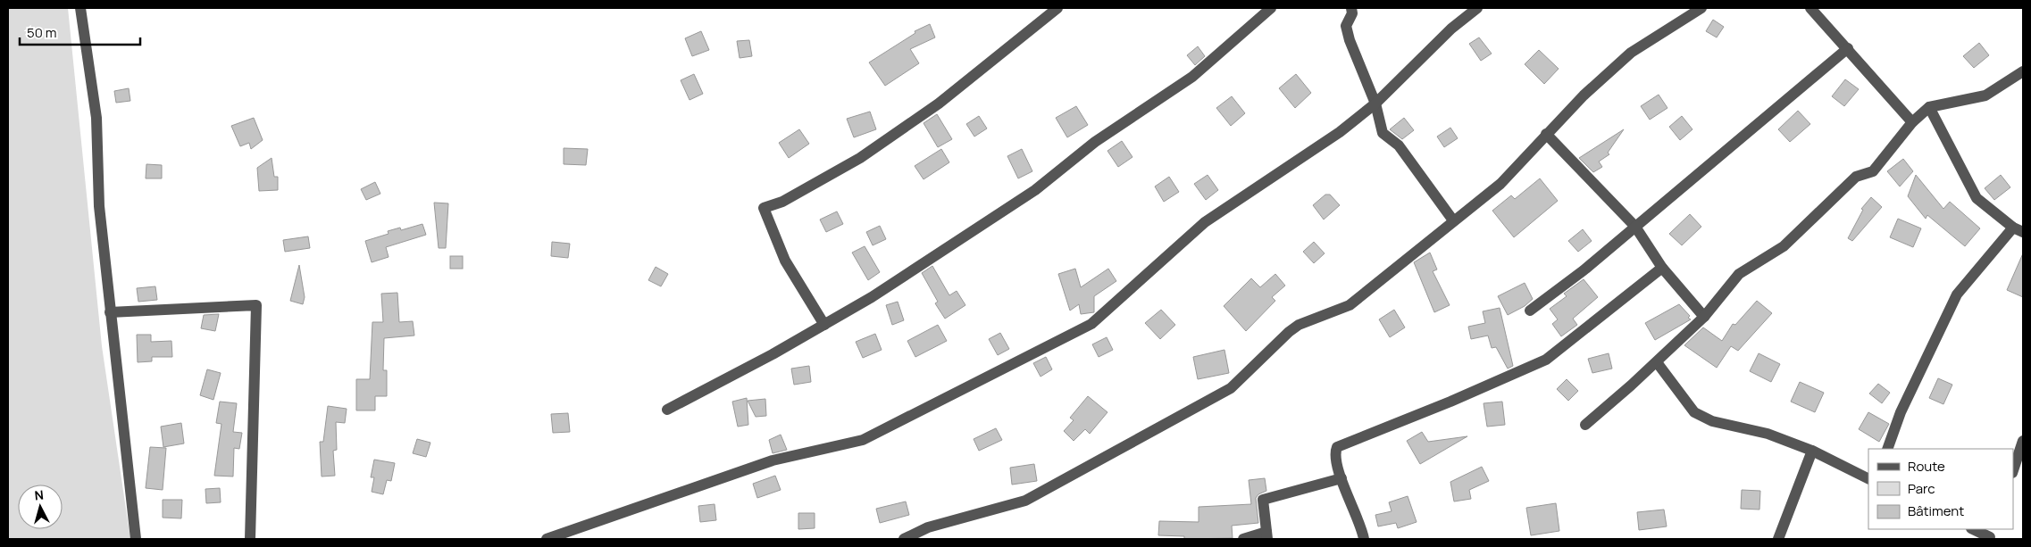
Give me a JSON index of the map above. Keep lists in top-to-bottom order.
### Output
{
  "legend": ["Route", "Parc", "Bâtiment"],
  "scale_bar": "50 m",
  "north": "top"
}
